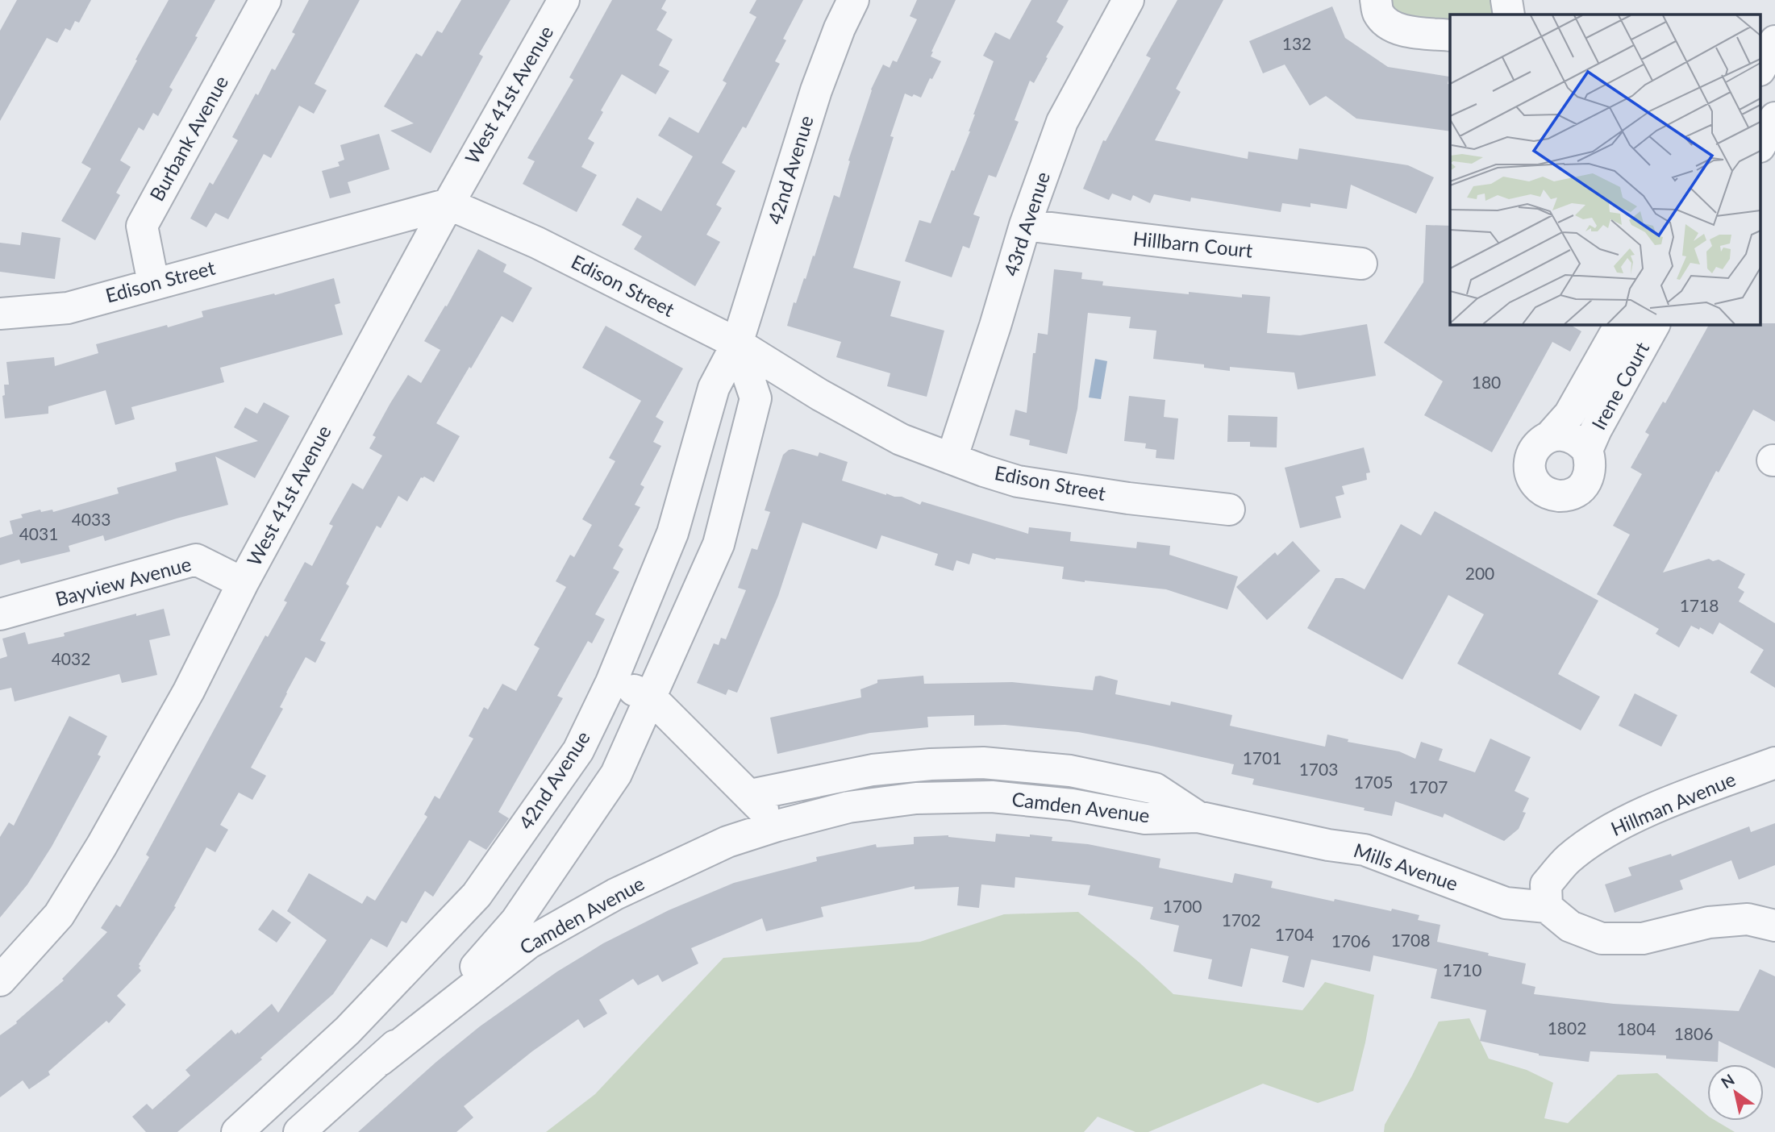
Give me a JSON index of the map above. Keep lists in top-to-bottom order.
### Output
{
  "streets": {
    "street": [
      "West 41st Avenue",
      "Burbank Avenue",
      "42nd Avenue",
      "43rd Avenue",
      "Hillbarn Court",
      "Edison Street",
      "Irene Court",
      "Bayview Avenue",
      "Hillman Avenue",
      "Camden Avenue",
      "Mills Avenue"
    ]
  },
  "crossings": [
    ["West 41st Avenue", "Edison Street"],
    ["West 41st Avenue", "Bayview Avenue"],
    ["Burbank Avenue", "Edison Street"],
    ["42nd Avenue", "Edison Street"],
    ["43rd Avenue", "Hillbarn Court"],
    ["43rd Avenue", "Edison Street"],
    ["Hillman Avenue", "Mills Avenue"],
    ["Camden Avenue", "Mills Avenue"]
  ],
  "house_numbers": [
    "132",
    "180",
    "4033",
    "4031",
    "200",
    "1718",
    "4032",
    "1701",
    "1703",
    "1705",
    "1707",
    "1700",
    "1702",
    "1704",
    "1708",
    "1706",
    "1710",
    "1802",
    "1804",
    "1806"
  ],
  "north": "top left"
}
